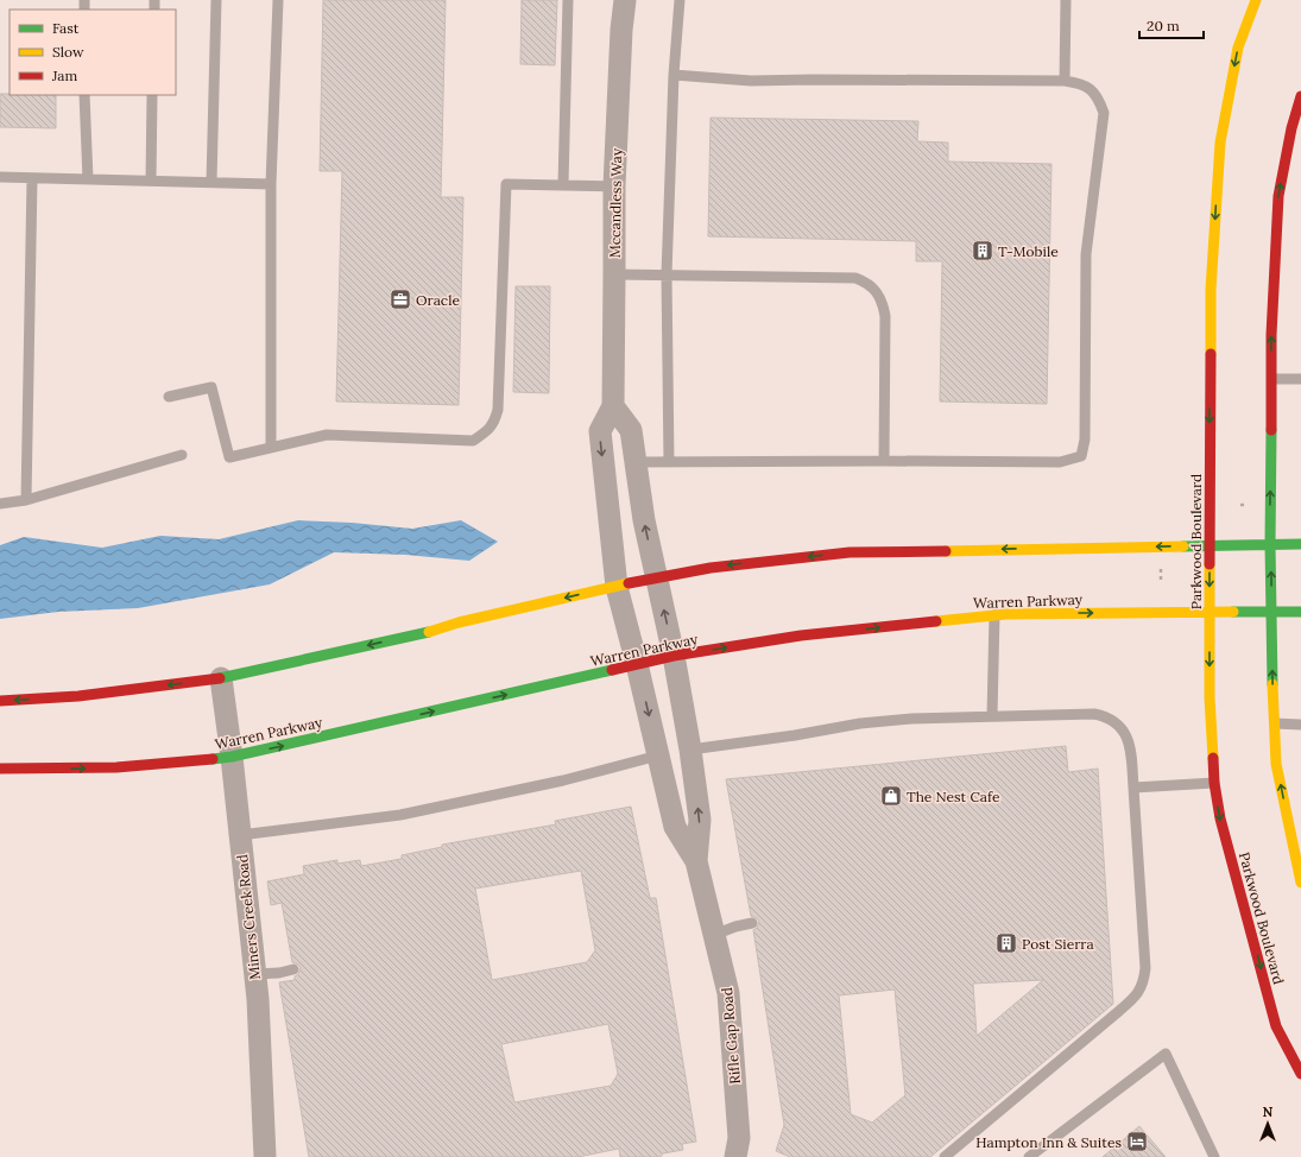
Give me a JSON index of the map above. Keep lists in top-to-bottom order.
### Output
{
  "streets": {
    "main road": ["Parkwood Boulevard", "Warren Parkway"],
    "street": ["Mccandless Way", "Miners Creek Road", "Rifle Gap Road"]
  },
  "crossings": [
    ["Mccandless Way", "Rifle Gap Road"],
    ["Parkwood Boulevard", "Warren Parkway"],
    ["Warren Parkway", "Miners Creek Road"],
    ["Warren Parkway", "Rifle Gap Road"]
  ],
  "places": {
    "building": ["T-Mobile", "Post Sierra"],
    "office": ["Oracle"],
    "shop": ["The Nest Cafe"],
    "hotel": ["Hampton Inn & Suites"]
  },
  "legend": ["Fast", "Slow", "Jam"],
  "scale_bar": "20 m",
  "north": "top"
}
